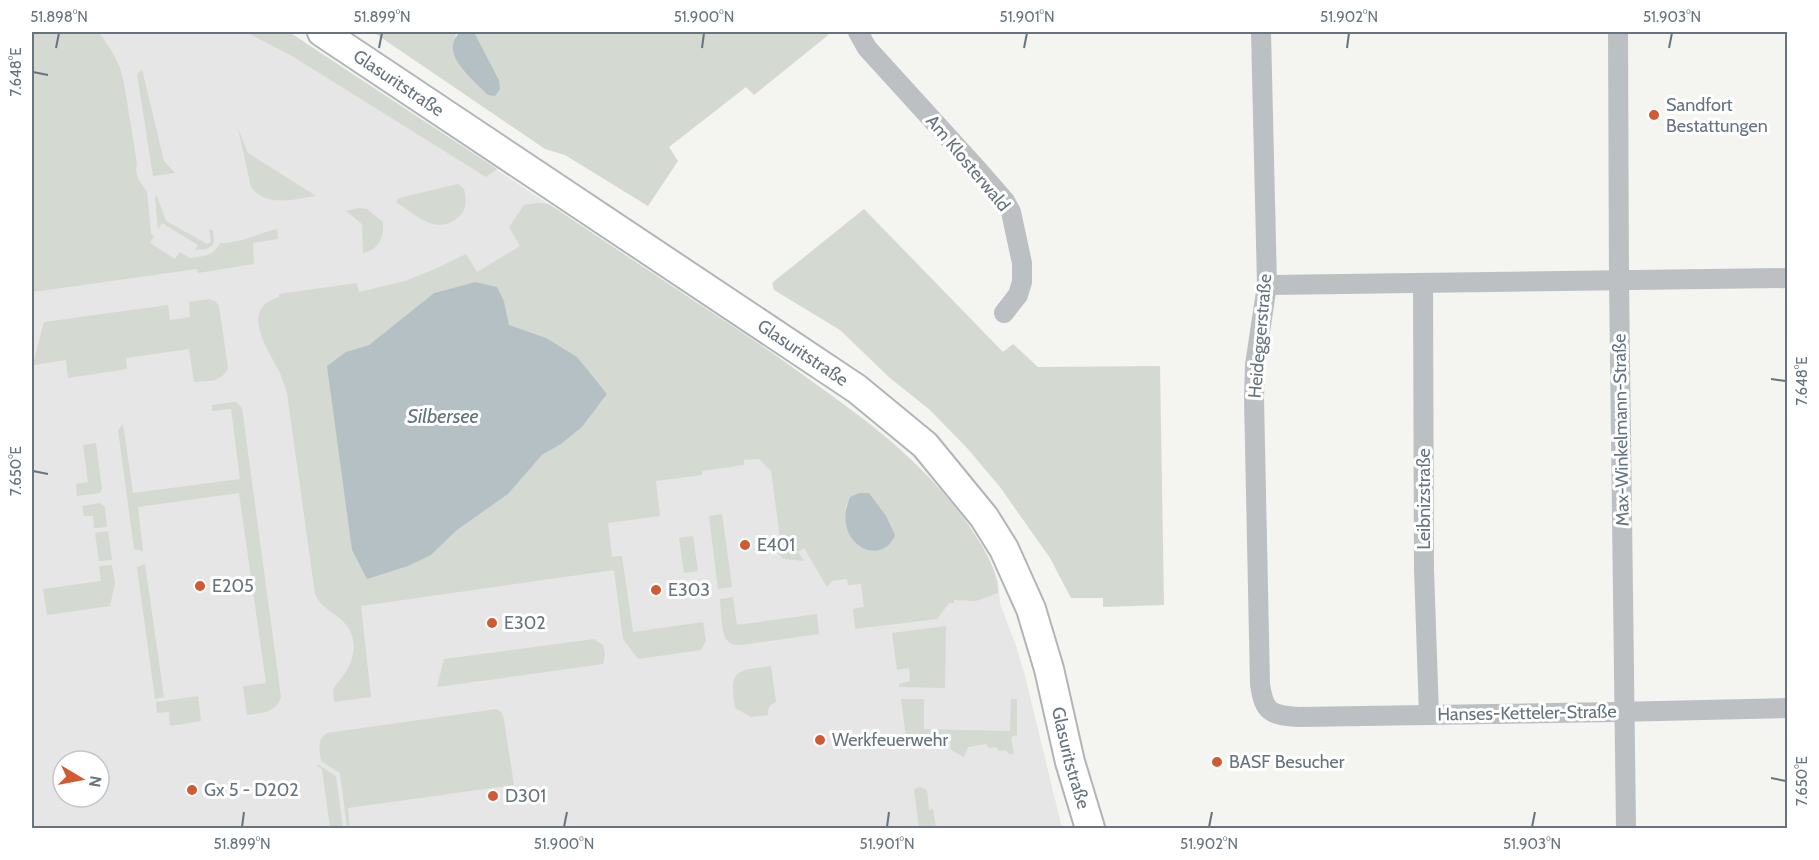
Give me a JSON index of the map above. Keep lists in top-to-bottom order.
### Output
{
  "streets": {
    "main road": ["Glasuritstraße"],
    "street": [
      "Am Klosterwald",
      "Heideggerstraße",
      "Max-Winkelmann-Straße",
      "Leibnizstraße",
      "Hanses-Ketteler-Straße"
    ]
  },
  "crossings": [
    ["Heideggerstraße", "Hanses-Ketteler-Straße"],
    ["Max-Winkelmann-Straße", "Hanses-Ketteler-Straße"],
    ["Leibnizstraße", "Hanses-Ketteler-Straße"]
  ],
  "water": ["Silbersee"],
  "places": [
    "Sandfort Bestattungen",
    "E401",
    "E205",
    "E303",
    "E302",
    "Werkfeuerwehr",
    "BASF Besucher",
    "Gx 5 - D202",
    "D301"
  ],
  "north": "right",
  "coordinates": [
    "51.898°N",
    "51.899°N",
    "51.900°N",
    "51.901°N",
    "51.902°N",
    "51.903°N",
    "7.648°E",
    "7.650°E"
  ]
}
